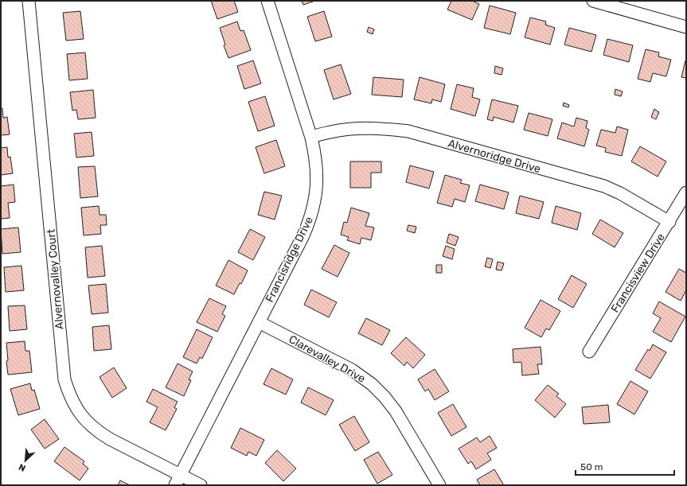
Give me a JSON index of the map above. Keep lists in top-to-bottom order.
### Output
{
  "streets": {
    "street": [
      "Alvernoridge Drive",
      "Francisridge Drive",
      "Francisview Drive",
      "Alvernovalley Court",
      "Clarevalley Drive"
    ]
  },
  "crossings": [
    ["Alvernoridge Drive", "Francisridge Drive"],
    ["Alvernoridge Drive", "Francisview Drive"],
    ["Francisridge Drive", "Alvernovalley Court"],
    ["Francisridge Drive", "Clarevalley Drive"]
  ],
  "scale_bar": "50 m",
  "north": "bottom left"
}
